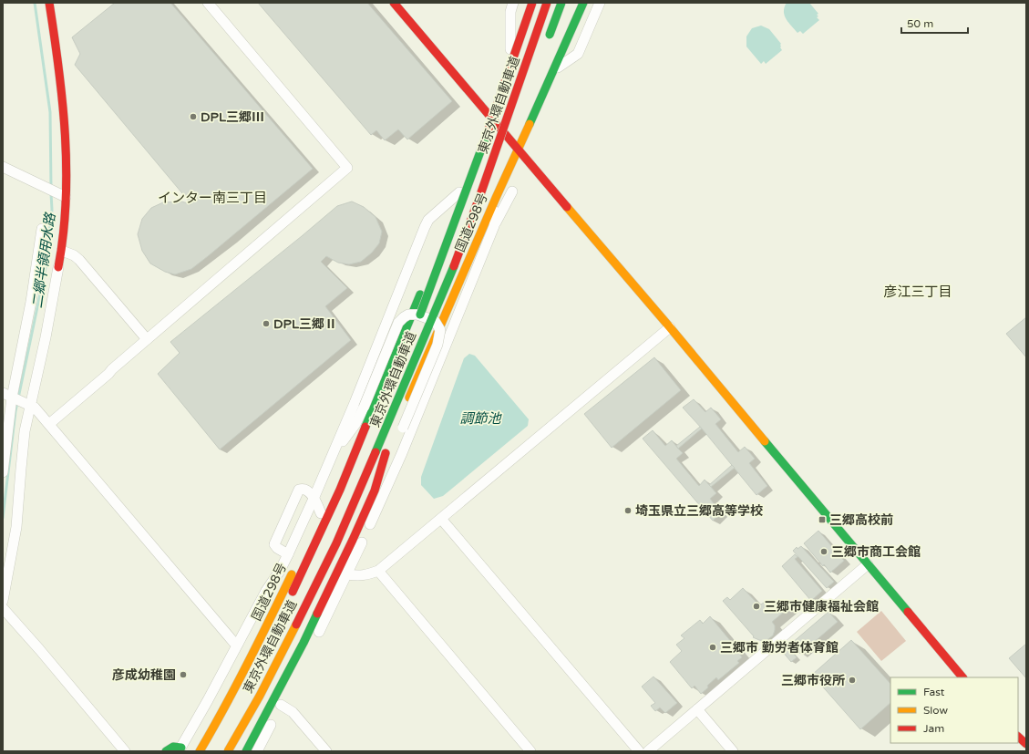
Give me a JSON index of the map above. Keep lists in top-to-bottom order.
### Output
{
  "streets": {
    "main road": ["東京外環自動車道", "国道298号"]
  },
  "crossings": [
    ["東京外環自動車道", "国道298号"]
  ],
  "districts": ["インター南三丁目", "彦江三丁目"],
  "water": ["二郷半領用水路", "調節池"],
  "places": {
    "other": [
      "DPL三郷Ⅲ",
      "DPL三郷Ⅱ",
      "埼玉県立三郷高等学校",
      "三郷市商工会館",
      "三郷市健康福祉会館",
      "三郷市 勤労者体育館",
      "彦成幼稚園",
      "三郷市役所"
    ],
    "transit": ["三郷高校前"]
  },
  "legend": ["Fast", "Slow", "Jam"],
  "scale_bar": "50 m"
}
